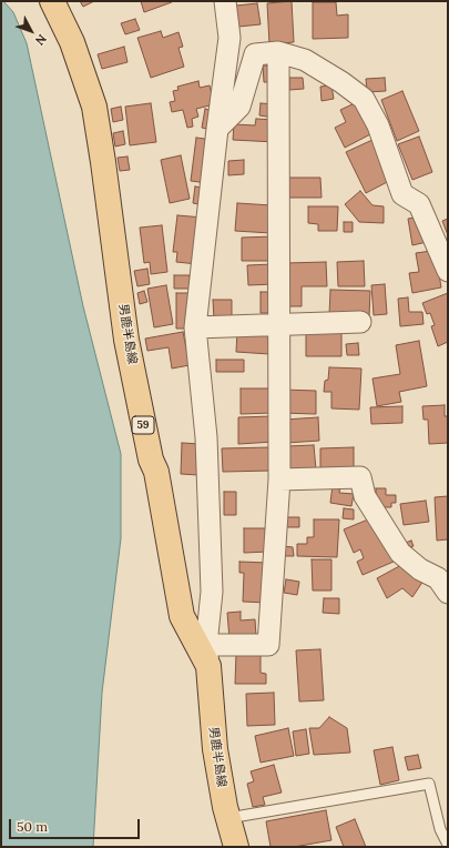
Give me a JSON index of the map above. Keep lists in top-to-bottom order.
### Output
{
  "streets": {
    "main road": ["男鹿半島線", "59"]
  },
  "scale_bar": "50 m",
  "north": "bottom right"
}
